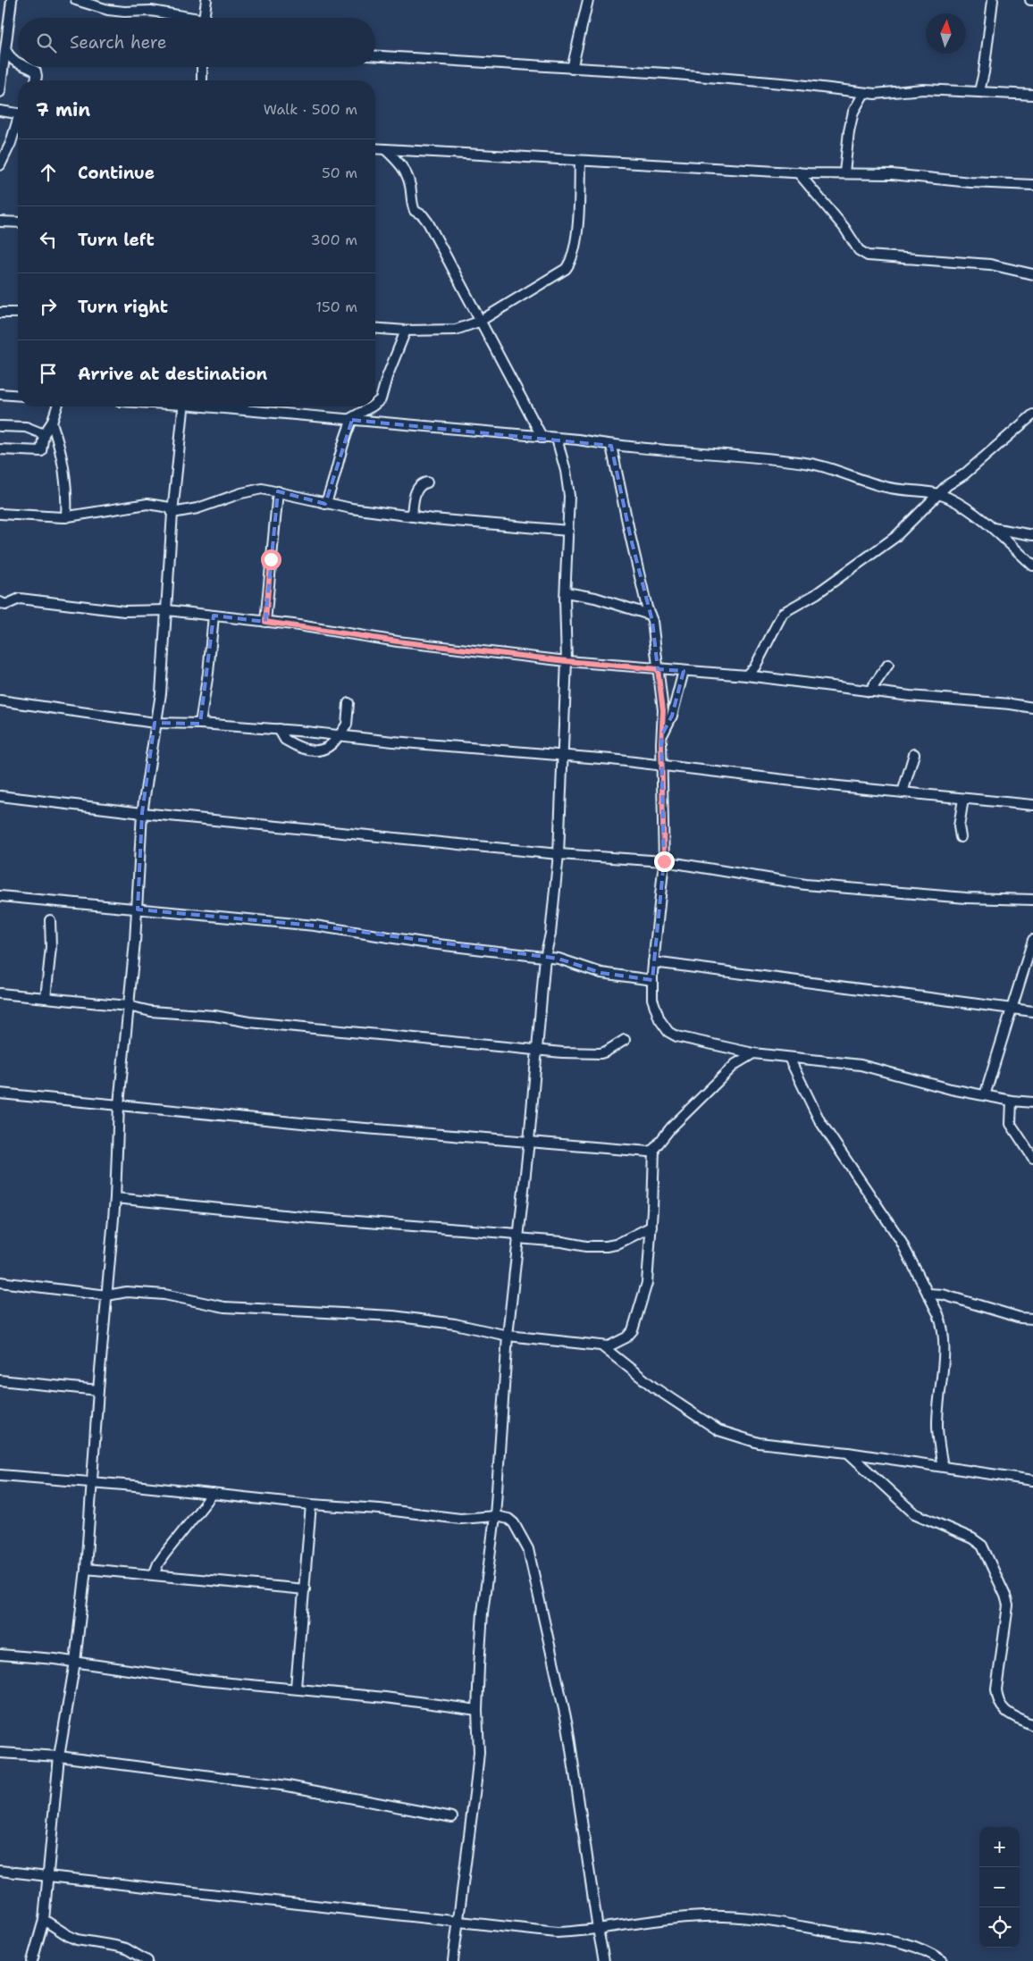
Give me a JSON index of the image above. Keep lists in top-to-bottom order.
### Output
{
  "north": "top",
  "page": {
    "search": "Search here",
    "heading": ["7 min", "Walk · 500 m"],
    "list": [
      ["Continue", "50 m"],
      ["Turn left", "300 m"],
      ["Turn right", "150 m"],
      "Arrive at destination"
    ],
    "map_buttons": ["+", "−"]
  }
}
